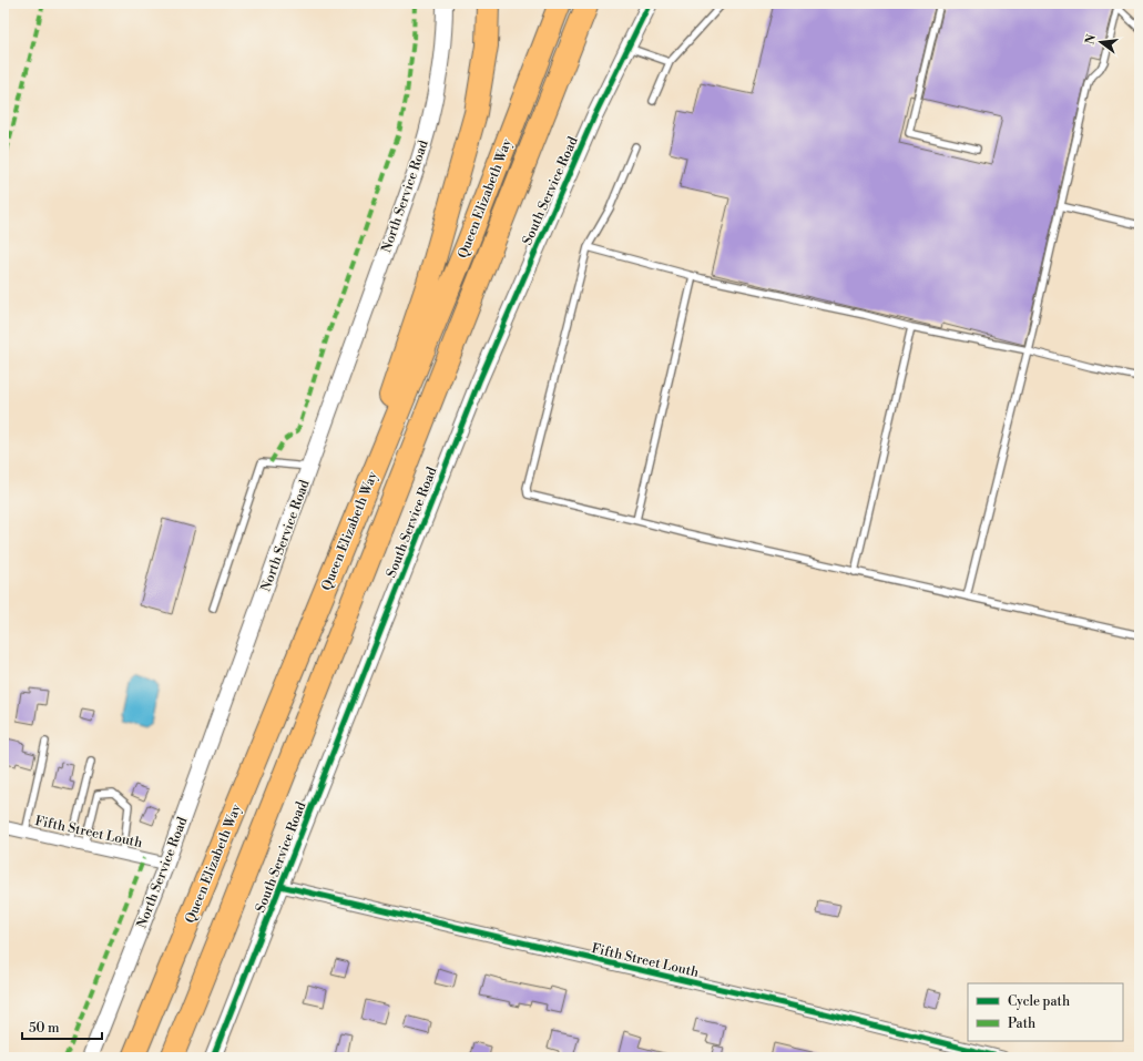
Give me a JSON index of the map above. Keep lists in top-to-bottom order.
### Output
{
  "streets": {
    "highway": ["Queen Elizabeth Way"],
    "street": ["South Service Road", "North Service Road", "Fifth Street Louth"]
  },
  "crossings": [
    ["South Service Road", "Fifth Street Louth"],
    ["North Service Road", "Fifth Street Louth"]
  ],
  "legend": ["Cycle path", "Path"],
  "scale_bar": "50 m",
  "north": "left"
}
